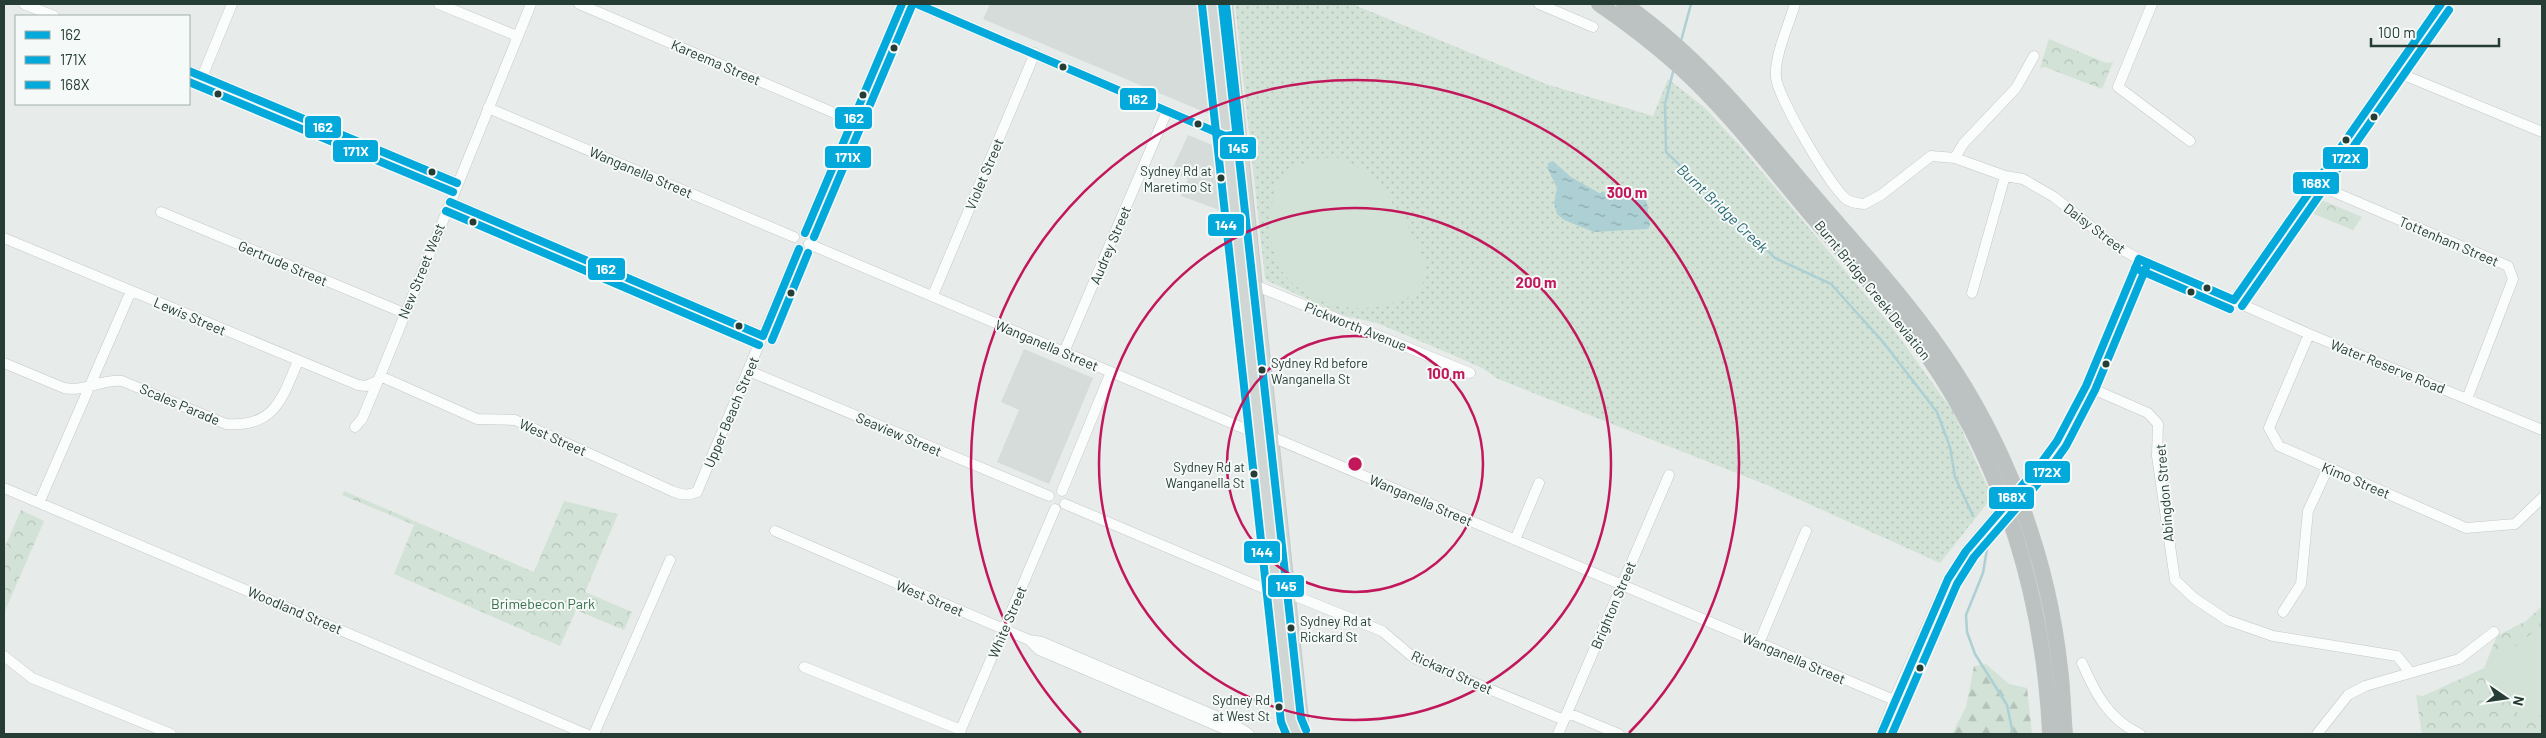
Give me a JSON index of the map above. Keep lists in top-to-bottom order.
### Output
{
  "streets": {
    "highway": ["Burnt Bridge Creek Deviation"],
    "street": [
      "Kareema Street",
      "Wanganella Street",
      "Violet Street",
      "Daisy Street",
      "Tottenham Street",
      "Audrey Street",
      "Gertrude Street",
      "New Street West",
      "Lewis Street",
      "Pickworth Avenue",
      "Water Reserve Road",
      "Scales Parade",
      "Upper Beach Street",
      "Seaview Street",
      "West Street",
      "Kimo Street",
      "Abingdon Street",
      "Brighton Street",
      "Woodland Street",
      "White Street",
      "Rickard Street"
    ]
  },
  "crossings": [
    ["Wanganella Street", "Violet Street"],
    ["Wanganella Street", "Audrey Street"],
    ["Wanganella Street", "New Street West"],
    ["Wanganella Street", "Upper Beach Street"],
    ["Wanganella Street", "Brighton Street"],
    ["Daisy Street", "Water Reserve Road"],
    ["Tottenham Street", "Water Reserve Road"],
    ["Gertrude Street", "New Street West"],
    ["New Street West", "Lewis Street"],
    ["New Street West", "West Street"],
    ["Lewis Street", "Scales Parade"],
    ["Lewis Street", "West Street"],
    ["Water Reserve Road", "Kimo Street"],
    ["Upper Beach Street", "Seaview Street"],
    ["Upper Beach Street", "West Street"],
    ["Seaview Street", "White Street"],
    ["West Street", "White Street"],
    ["Brighton Street", "Rickard Street"]
  ],
  "water": ["Burnt Bridge Creek"],
  "parks": ["Brimebecon Park"],
  "places": [
    "Sydney Rd at Maretimo St",
    "Sydney Rd before Wanganella St",
    "Sydney Rd at Wanganella St",
    "Sydney Rd at Rickard St",
    "Sydney Rd at West St"
  ],
  "lines": [
    "transit line 162",
    "transit line 168X",
    "transit line 145",
    "transit line 144",
    "transit line 171X",
    "transit line 172X"
  ],
  "legend": ["162", "171X", "168X"],
  "scale_bar": "100 m",
  "north": "right",
  "rings": ["300 m", "200 m", "100 m"]
}
